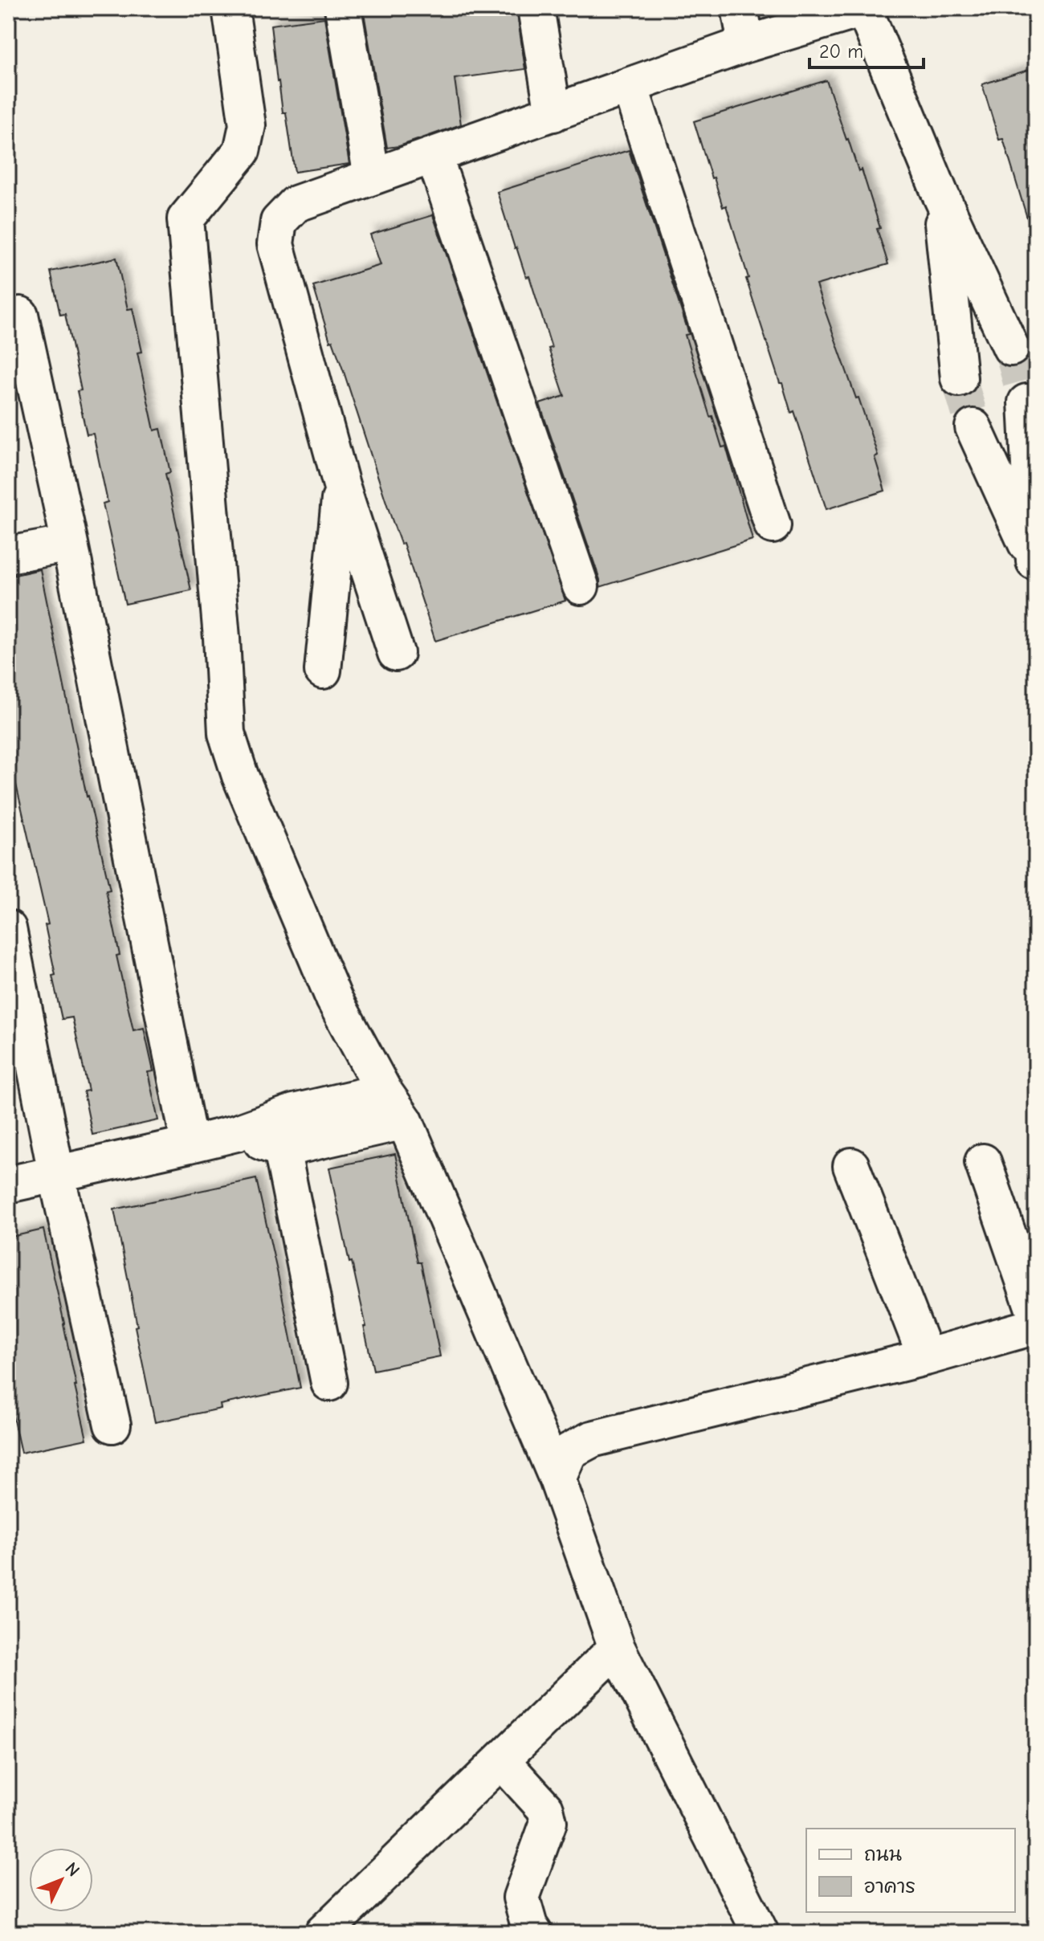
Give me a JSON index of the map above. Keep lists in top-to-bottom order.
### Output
{
  "legend": ["ถนน", "อาคาร"],
  "scale_bar": "20 m",
  "north": "top right"
}
